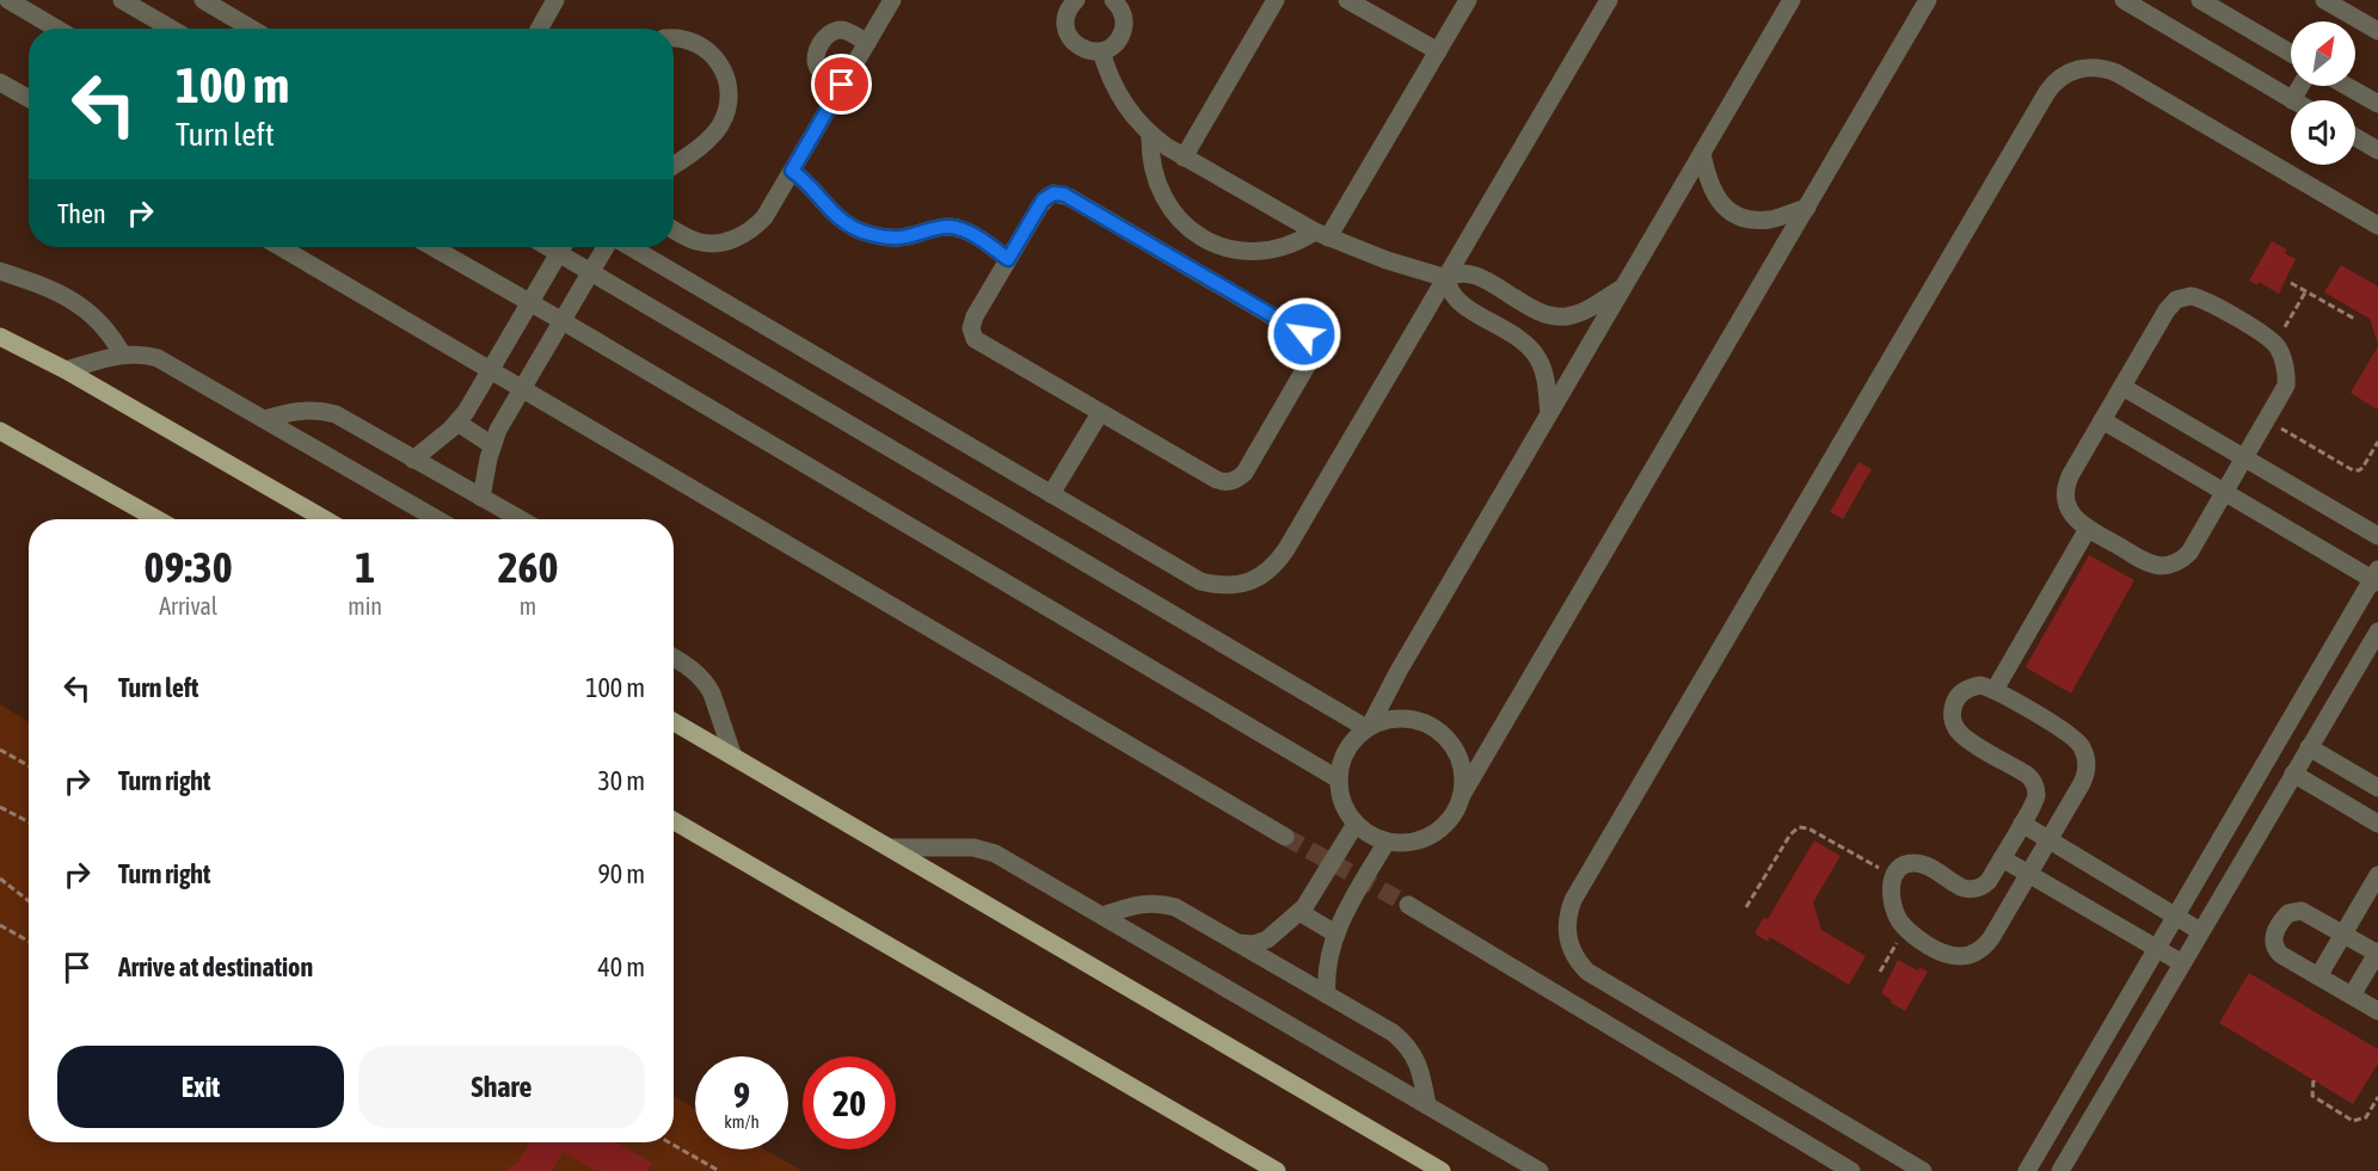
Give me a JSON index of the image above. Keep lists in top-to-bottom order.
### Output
{
  "north": "top right",
  "page": {
    "turn": ["100 m", "Turn left"],
    "then": "Then",
    "eta": [
      "09:30",
      "Arrival",
      "1",
      "min",
      "260",
      "m"
    ],
    "list": [
      {
        "name": "Turn left",
        "value": "100 m"
      },
      {
        "name": "Turn right",
        "value": "30 m"
      },
      {
        "name": "Turn right",
        "value": "90 m"
      },
      {
        "name": "Arrive at destination",
        "value": "40 m"
      }
    ],
    "buttons": ["Exit", "Share"],
    "speed": "9 km/h",
    "limit": "20"
  }
}
